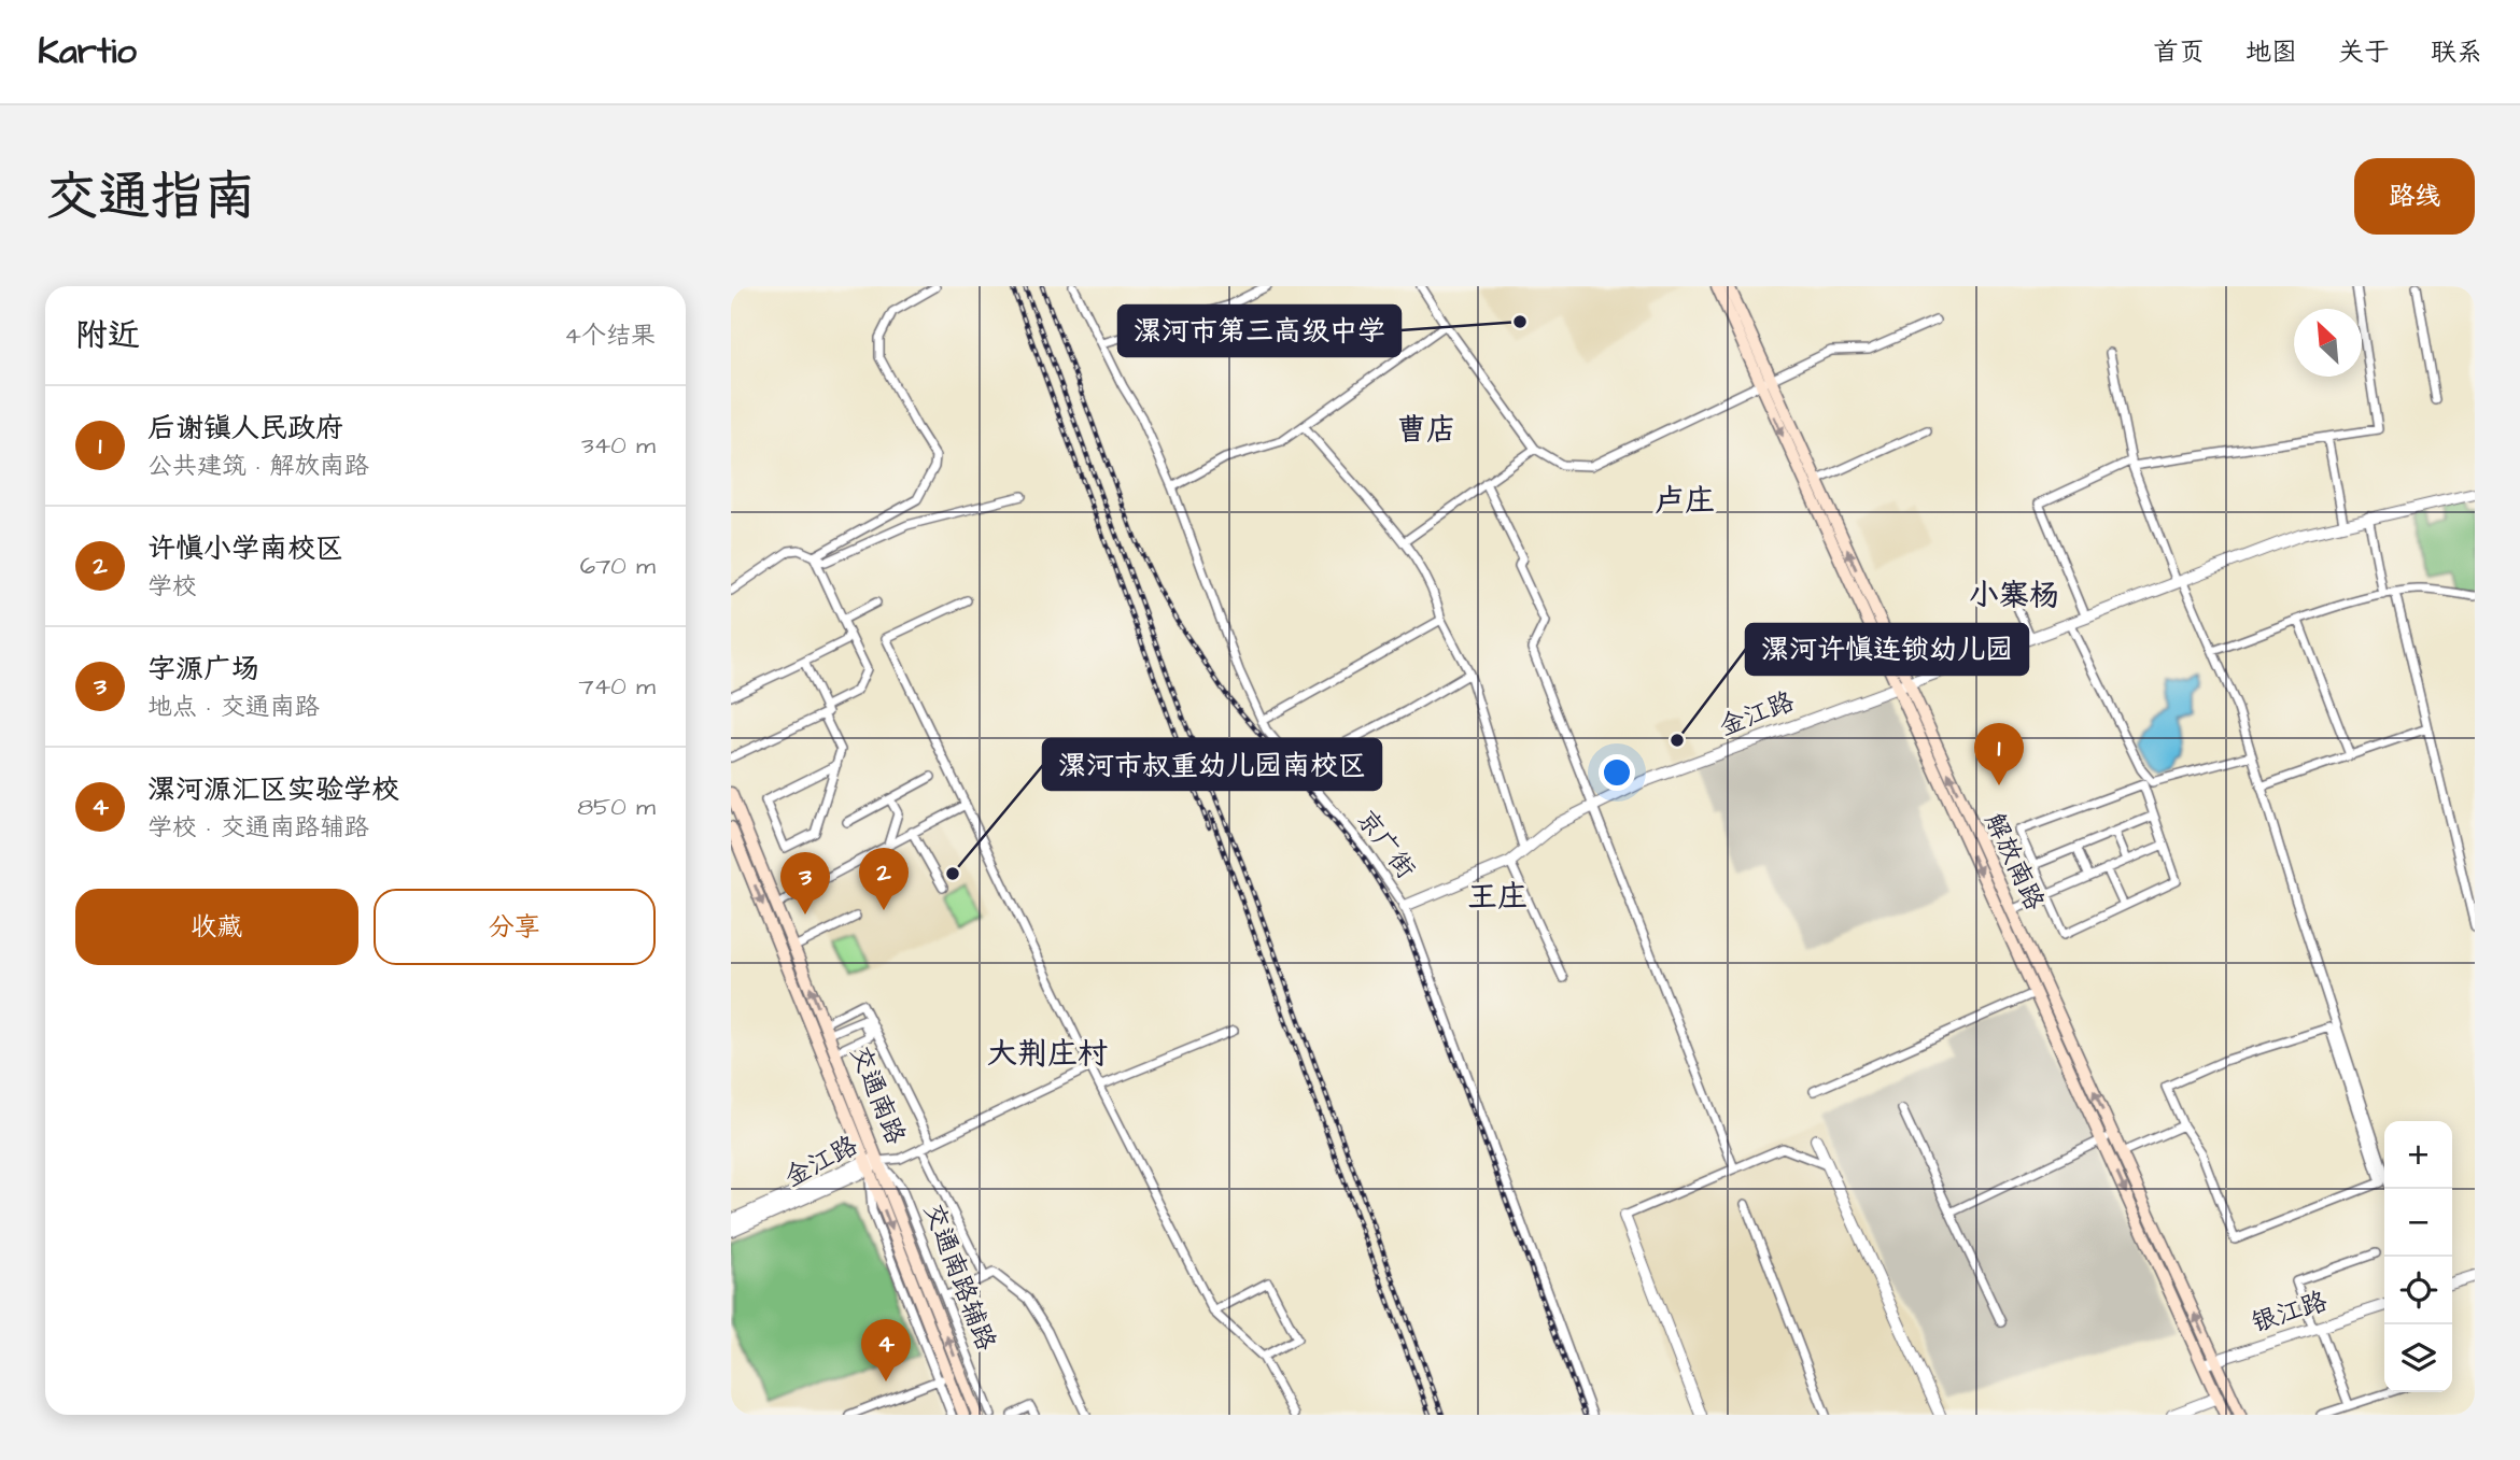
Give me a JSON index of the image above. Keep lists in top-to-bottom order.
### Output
{
  "streets": {
    "main road": ["解放南路", "交通南路"],
    "street": [
      "金江路",
      "京广街",
      "交通南路辅路",
      "银江路"
    ]
  },
  "crossings": [
    ["金江路", "京广街"],
    ["金江路", "解放南路"],
    ["金江路", "交通南路"],
    ["金江路", "交通南路辅路"],
    ["解放南路", "银江路"],
    ["交通南路", "交通南路辅路"]
  ],
  "districts": [
    "曹店",
    "卢庄",
    "小寨杨",
    "王庄",
    "大荆庄村"
  ],
  "places": ["漯河市第三高级中学", "漯河许慎连锁幼儿园", "漯河市叔重幼儿园南校区"],
  "north": "top left",
  "page": {
    "header": "Kartio",
    "nav": [
      "首页",
      "地图",
      "关于",
      "联系"
    ],
    "title": "交通指南",
    "buttons": [
      "路线",
      ["收藏", "分享"]
    ],
    "heading": ["附近", "4个结果"],
    "list": [
      {
        "mark": "1",
        "name": "后谢镇人民政府",
        "note": "公共建筑 · 解放南路",
        "value": "340 m"
      },
      {
        "mark": "2",
        "name": "许慎小学南校区",
        "note": "学校",
        "value": "670 m"
      },
      {
        "mark": "3",
        "name": "字源广场",
        "note": "地点 · 交通南路",
        "value": "740 m"
      },
      {
        "mark": "4",
        "name": "漯河源汇区实验学校",
        "note": "学校 · 交通南路辅路",
        "value": "850 m"
      }
    ],
    "pins": [
      "1",
      "2",
      "3",
      "4"
    ],
    "map_buttons": ["+", "−"]
  }
}
